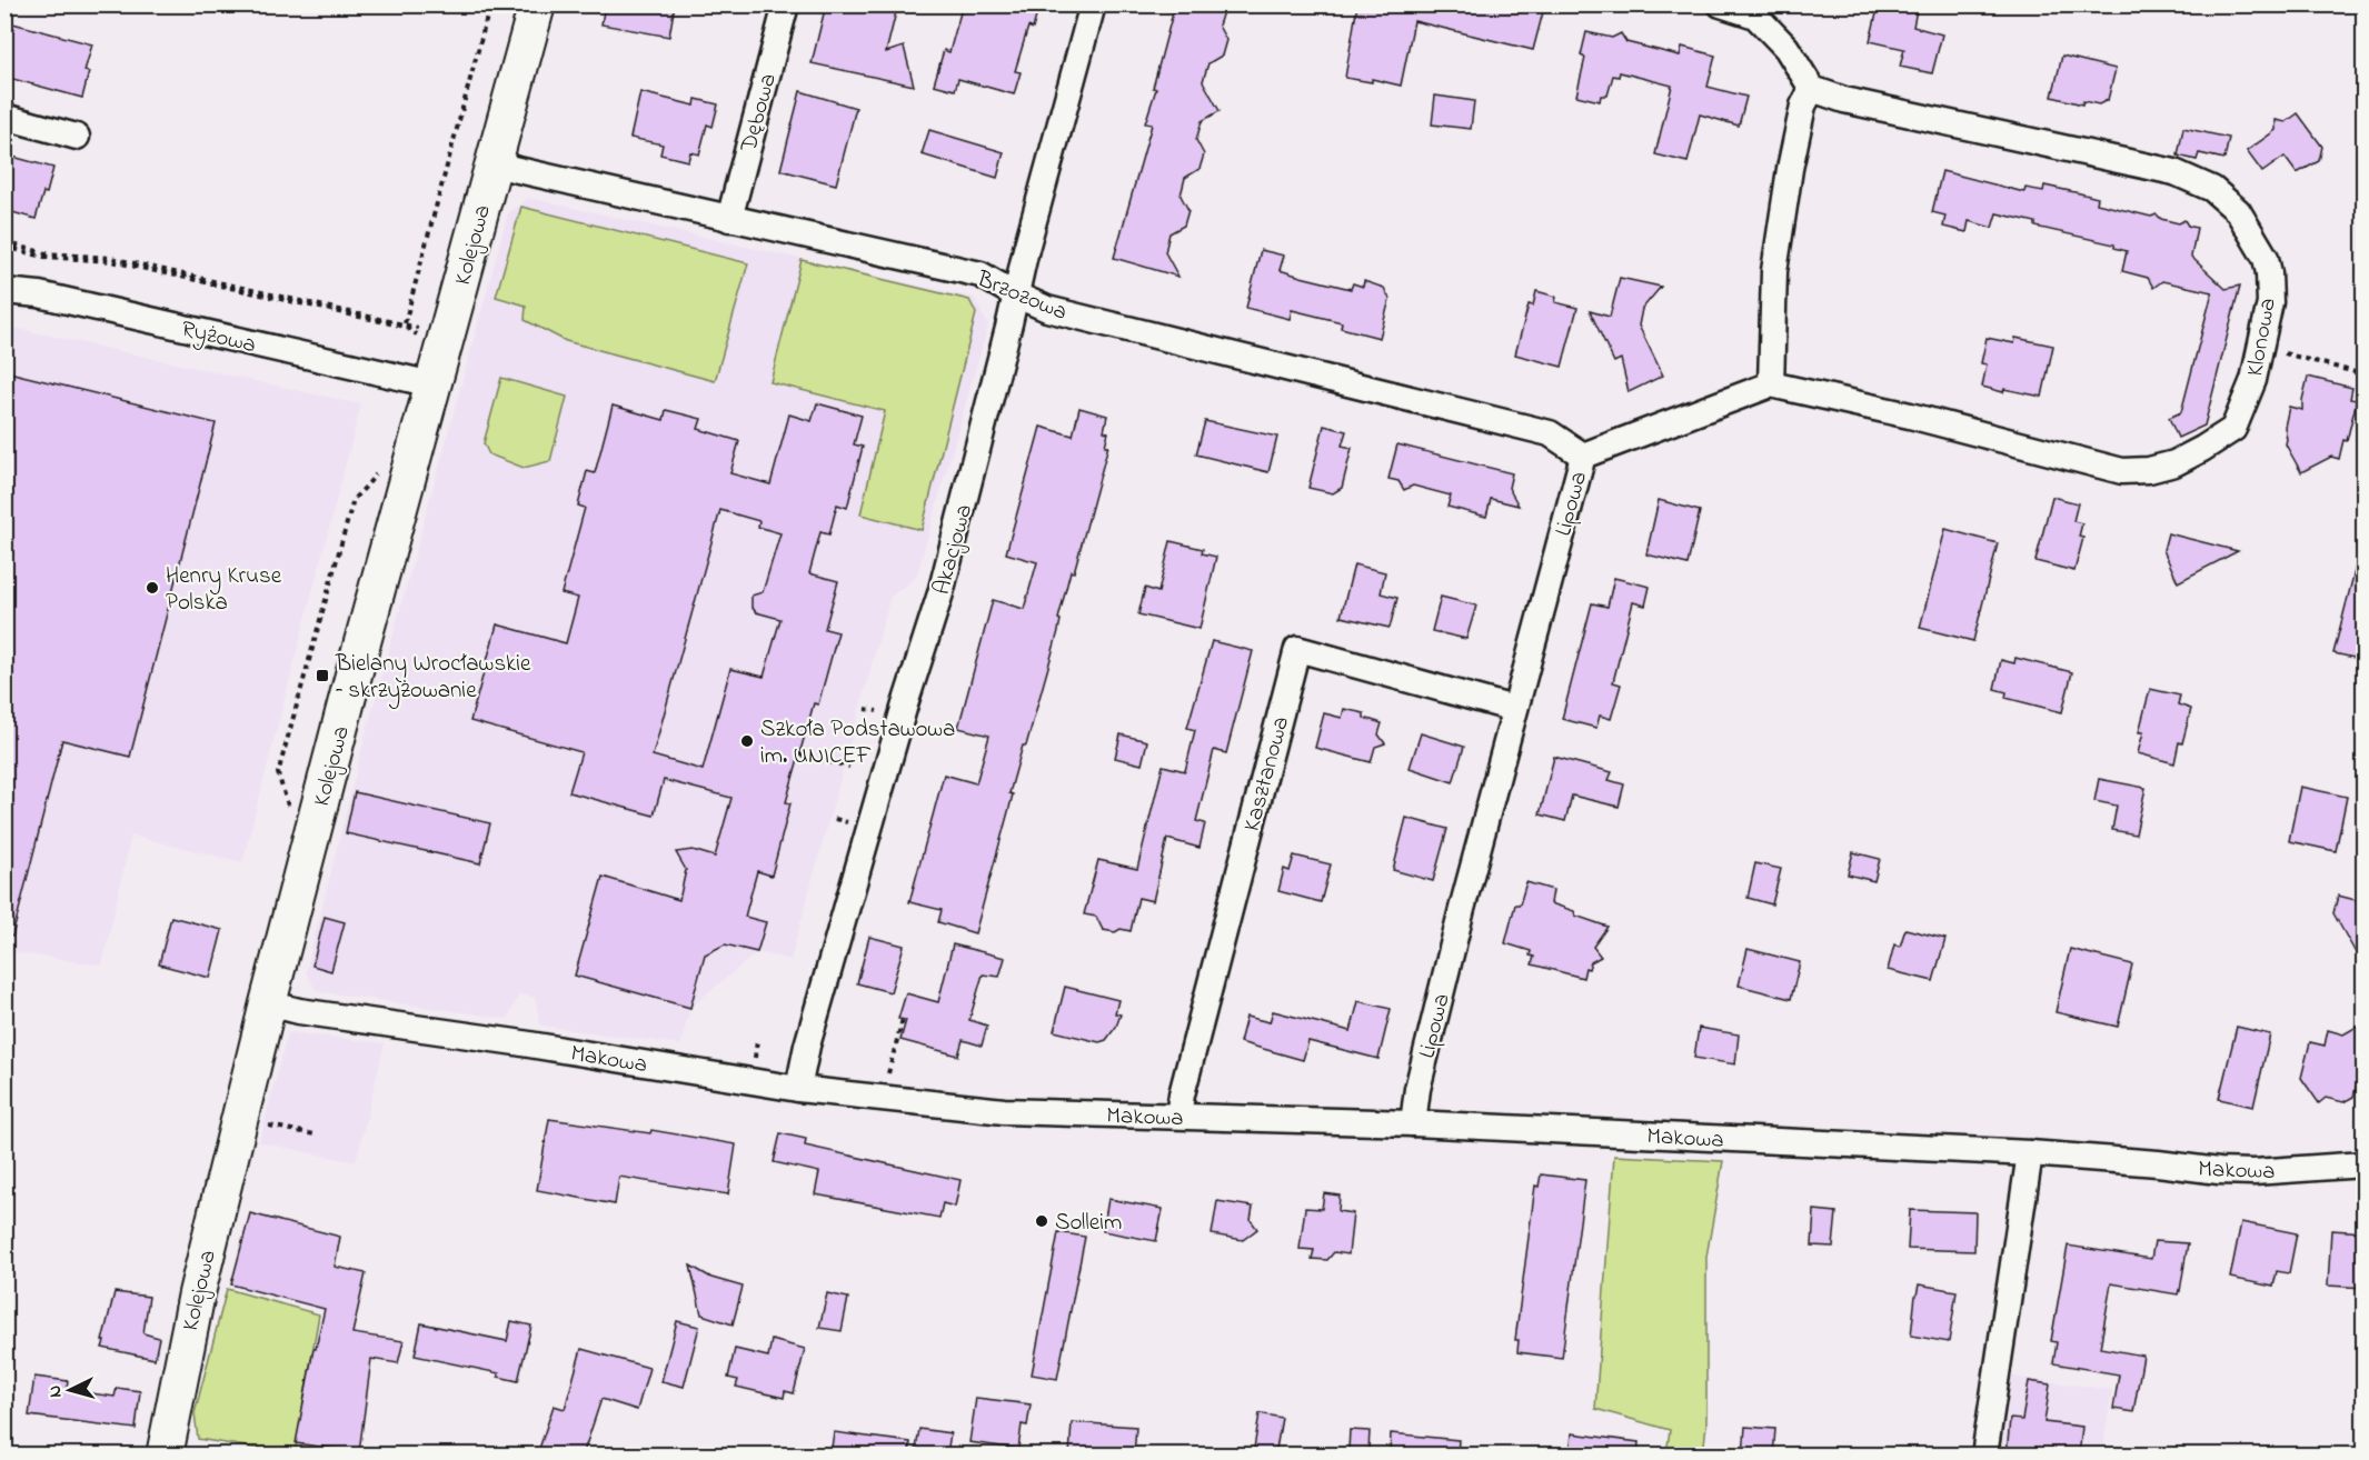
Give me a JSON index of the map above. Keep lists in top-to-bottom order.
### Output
{
  "streets": {
    "street": [
      "Dębowa",
      "Kolejowa",
      "Brzozowa",
      "Ryżowa",
      "Klonowa",
      "Lipowa",
      "Akacjowa",
      "Kasztanowa",
      "Makowa"
    ]
  },
  "crossings": [
    ["Dębowa", "Brzozowa"],
    ["Kolejowa", "Brzozowa"],
    ["Kolejowa", "Ryżowa"],
    ["Kolejowa", "Makowa"],
    ["Brzozowa", "Lipowa"],
    ["Brzozowa", "Akacjowa"],
    ["Klonowa", "Lipowa"],
    ["Lipowa", "Kasztanowa"],
    ["Lipowa", "Makowa"],
    ["Akacjowa", "Makowa"],
    ["Kasztanowa", "Makowa"]
  ],
  "places": {
    "other": ["Henry Kruse Polska", "Szkoła Podstawowa im. UNICEF", "Solleim"],
    "transit": ["Bielany Wrocławskie – skrzyżowanie"]
  },
  "north": "left"
}
